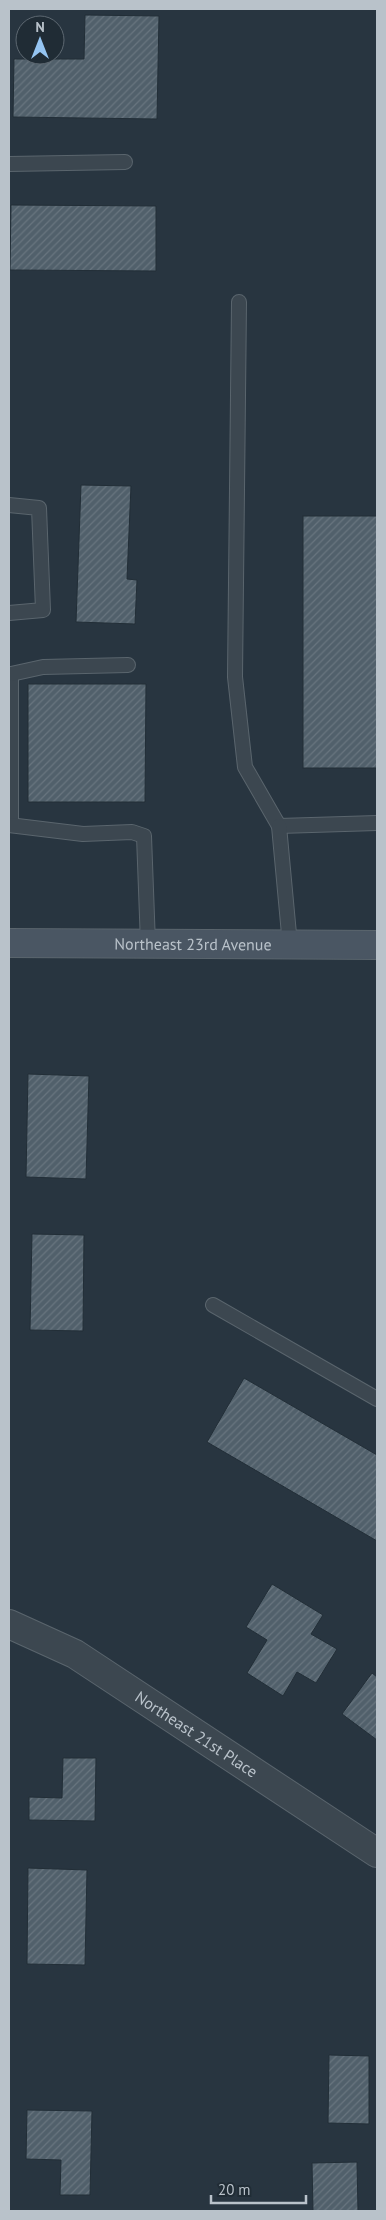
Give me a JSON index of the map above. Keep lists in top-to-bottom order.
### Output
{
  "streets": {
    "main road": ["Northeast 23rd Avenue"],
    "street": ["Northeast 21st Place"]
  },
  "scale_bar": "20 m",
  "north": "top"
}
